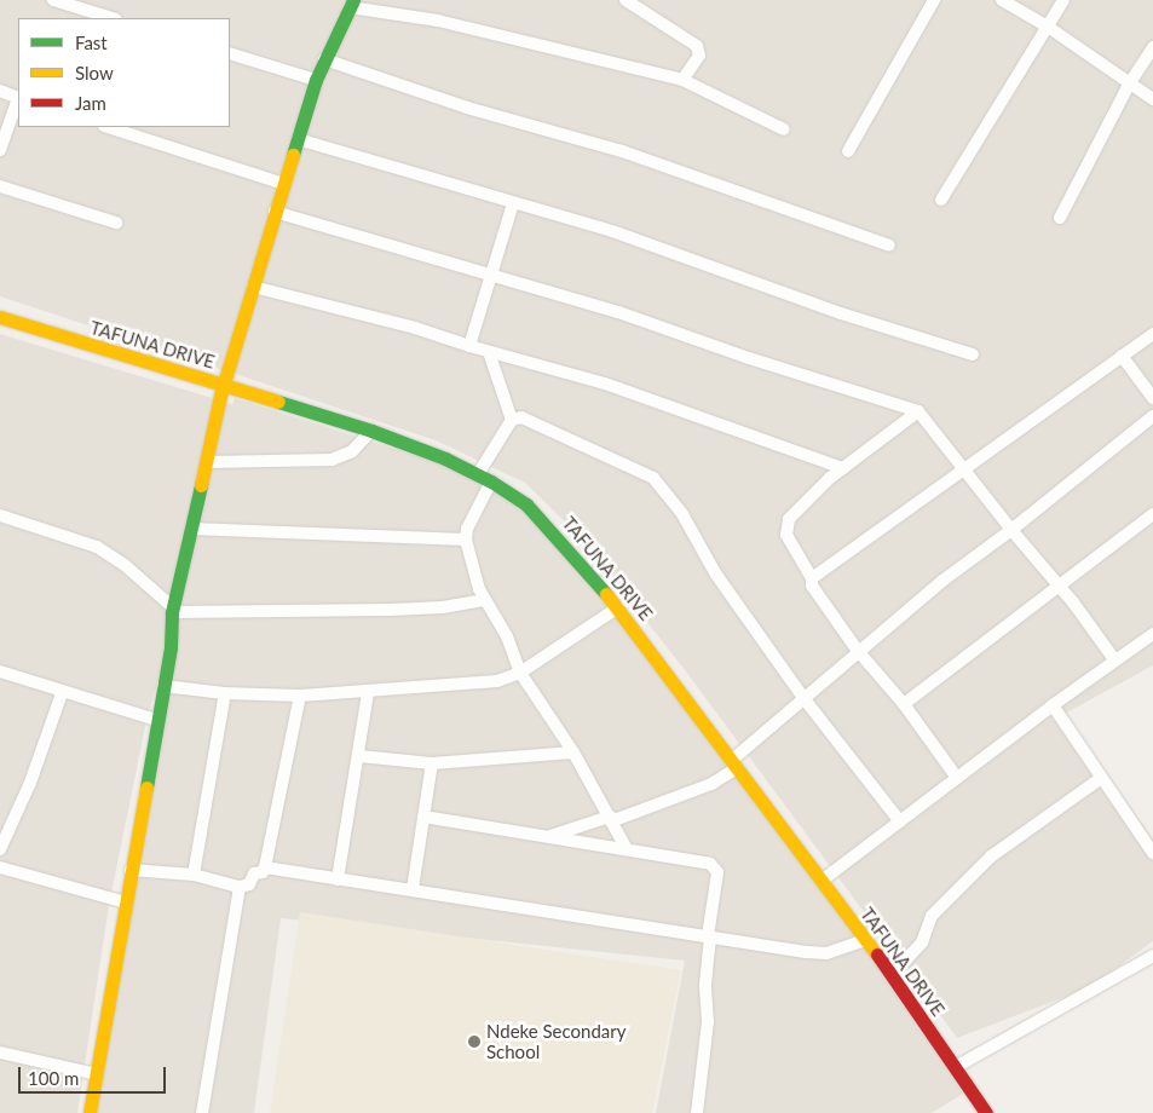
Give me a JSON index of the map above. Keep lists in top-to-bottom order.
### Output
{
  "streets": {
    "main road": ["TAFUNA DRIVE"]
  },
  "places": ["Ndeke Secondary School"],
  "legend": ["Fast", "Slow", "Jam"],
  "scale_bar": "100 m"
}
